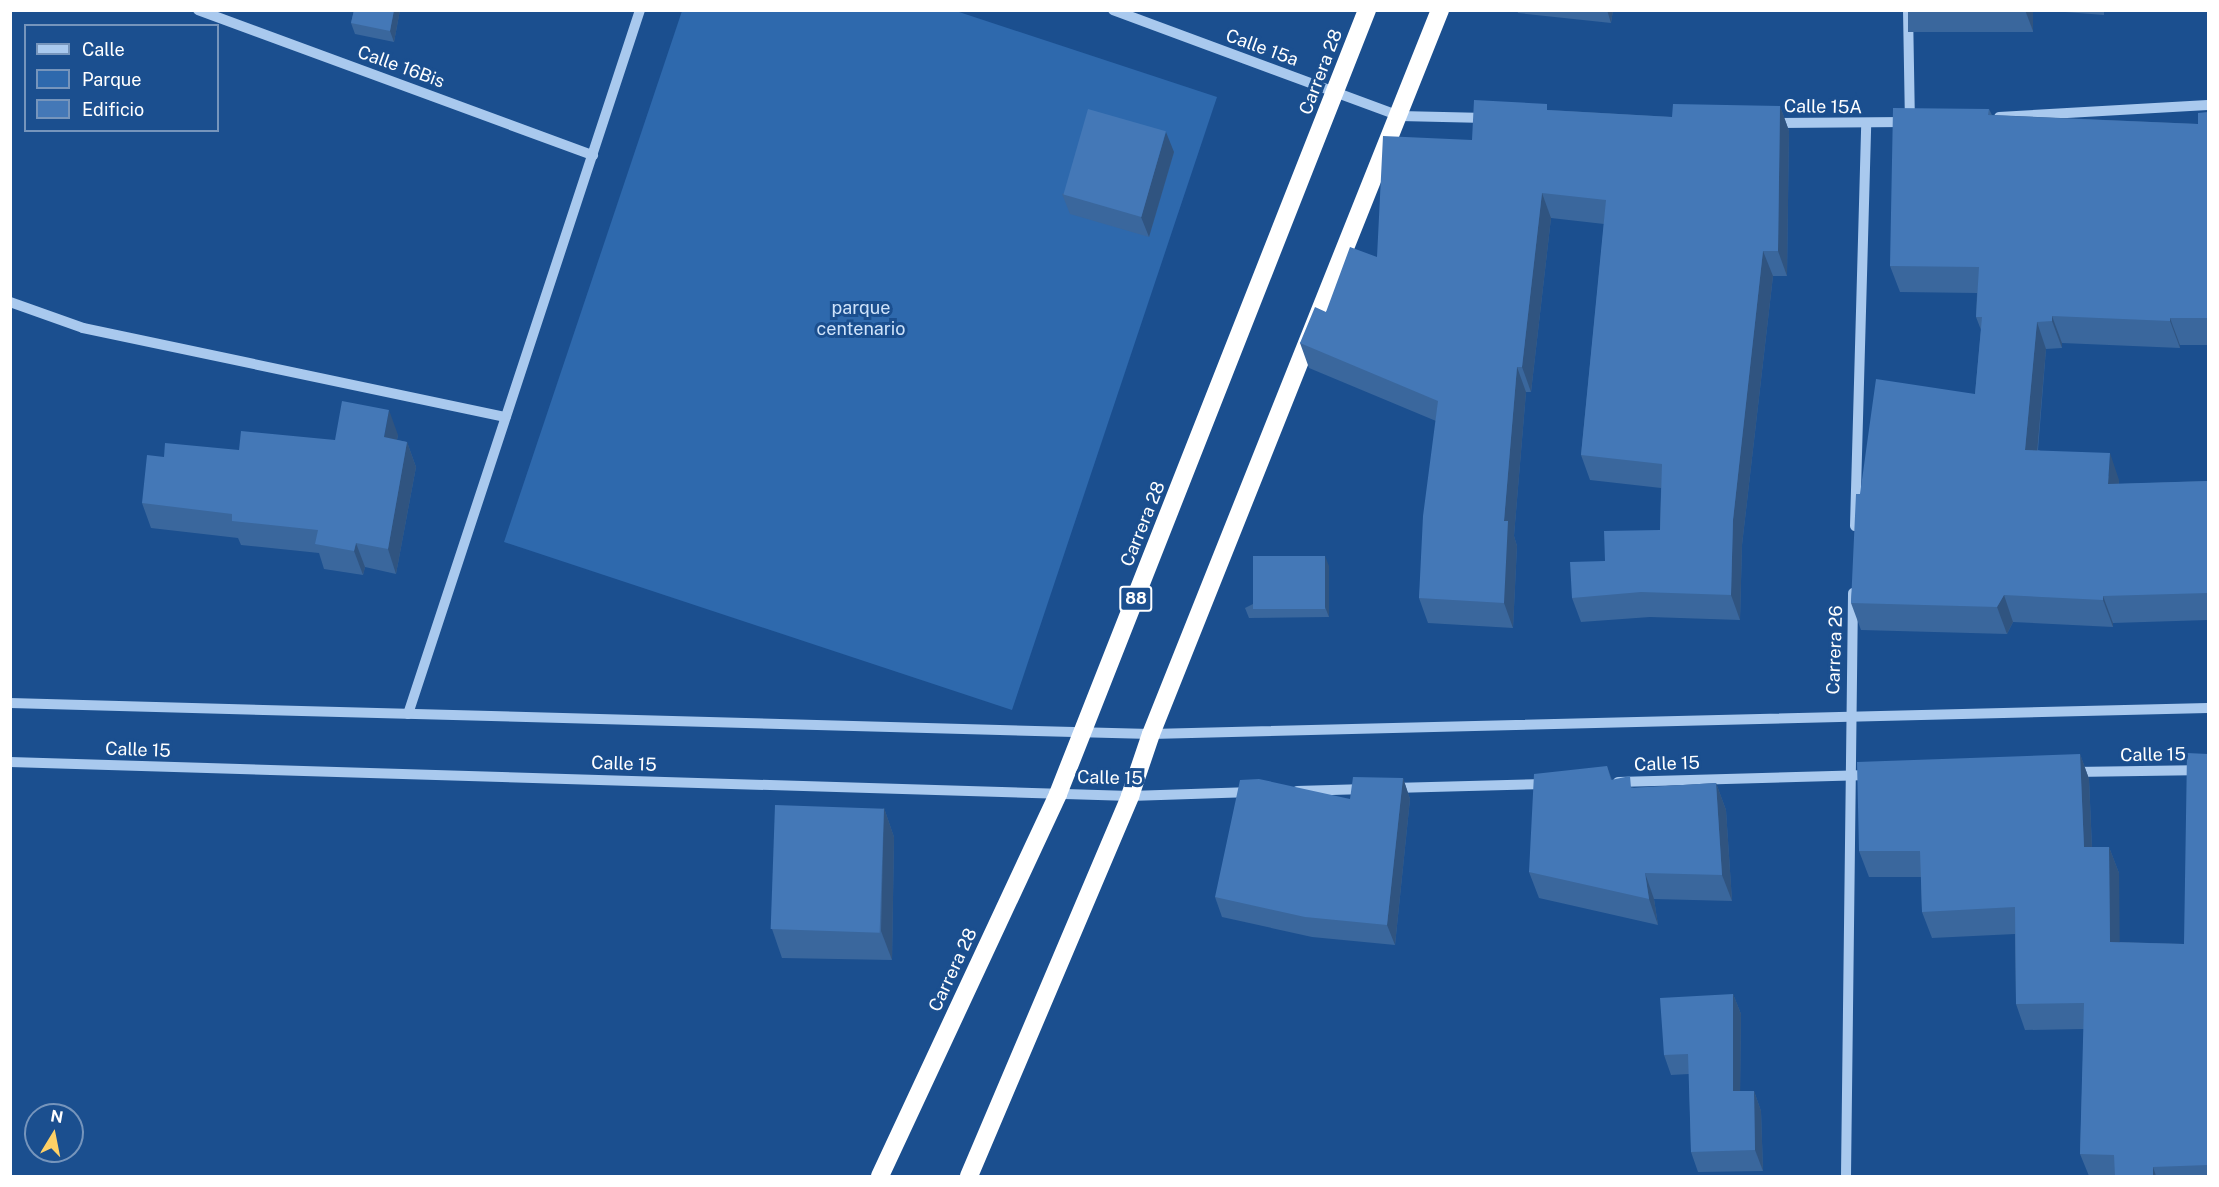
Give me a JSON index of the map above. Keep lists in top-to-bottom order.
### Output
{
  "streets": {
    "highway": ["Carrera 28", "88"],
    "street": [
      "Calle 15a",
      "Calle 16Bis",
      "Calle 15A",
      "Carrera 26",
      "Calle 15"
    ]
  },
  "crossings": [
    ["Calle 15a", "Carrera 28"],
    ["Carrera 28", "Calle 15"],
    ["Carrera 26", "Calle 15"]
  ],
  "parks": ["parque centenario"],
  "legend": ["Calle", "Parque", "Edificio"],
  "north": "top"
}
